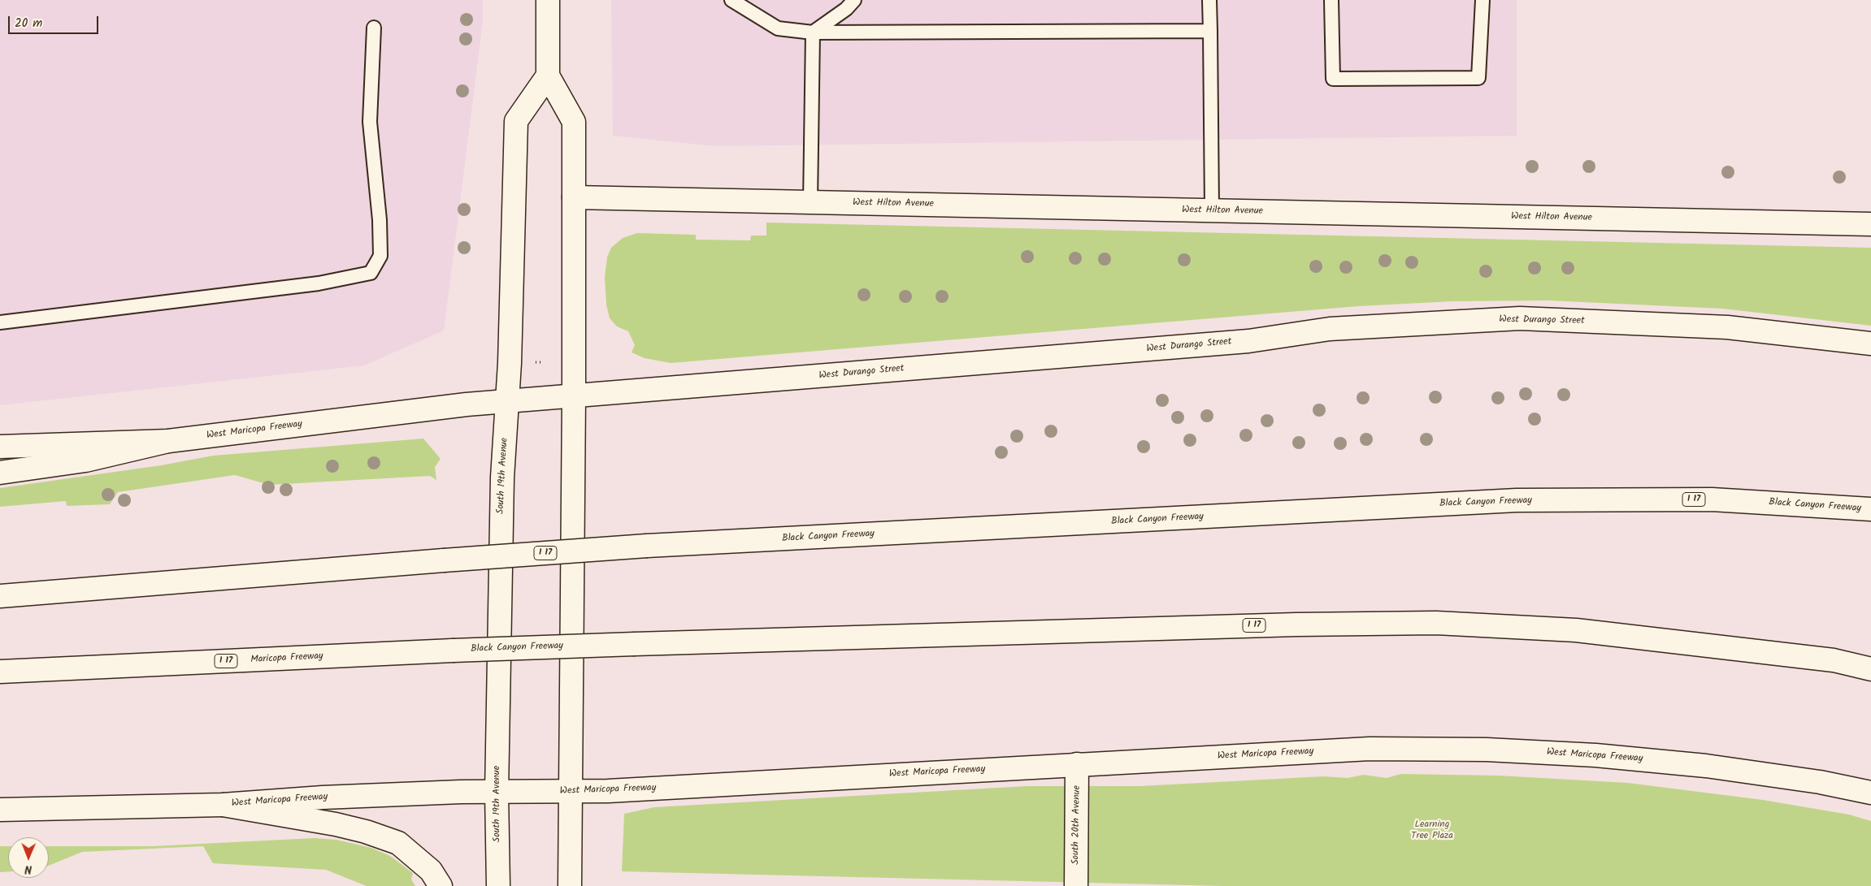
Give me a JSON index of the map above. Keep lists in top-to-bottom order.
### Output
{
  "streets": {
    "main road": [
      "West Hilton Avenue",
      "West Durango Street",
      "West Maricopa Freeway",
      "South 19th Avenue",
      "I 17",
      "Black Canyon Freeway",
      "Maricopa Freeway",
      "South 20th Avenue"
    ]
  },
  "crossings": [
    ["West Durango Street", "West Maricopa Freeway"],
    ["West Durango Street", "South 19th Avenue"],
    ["West Maricopa Freeway", "South 19th Avenue"],
    ["West Maricopa Freeway", "South 20th Avenue"],
    ["Black Canyon Freeway", "Maricopa Freeway"]
  ],
  "parks": ["Learning Tree Plaza"],
  "scale_bar": "20 m",
  "north": "bottom"
}
